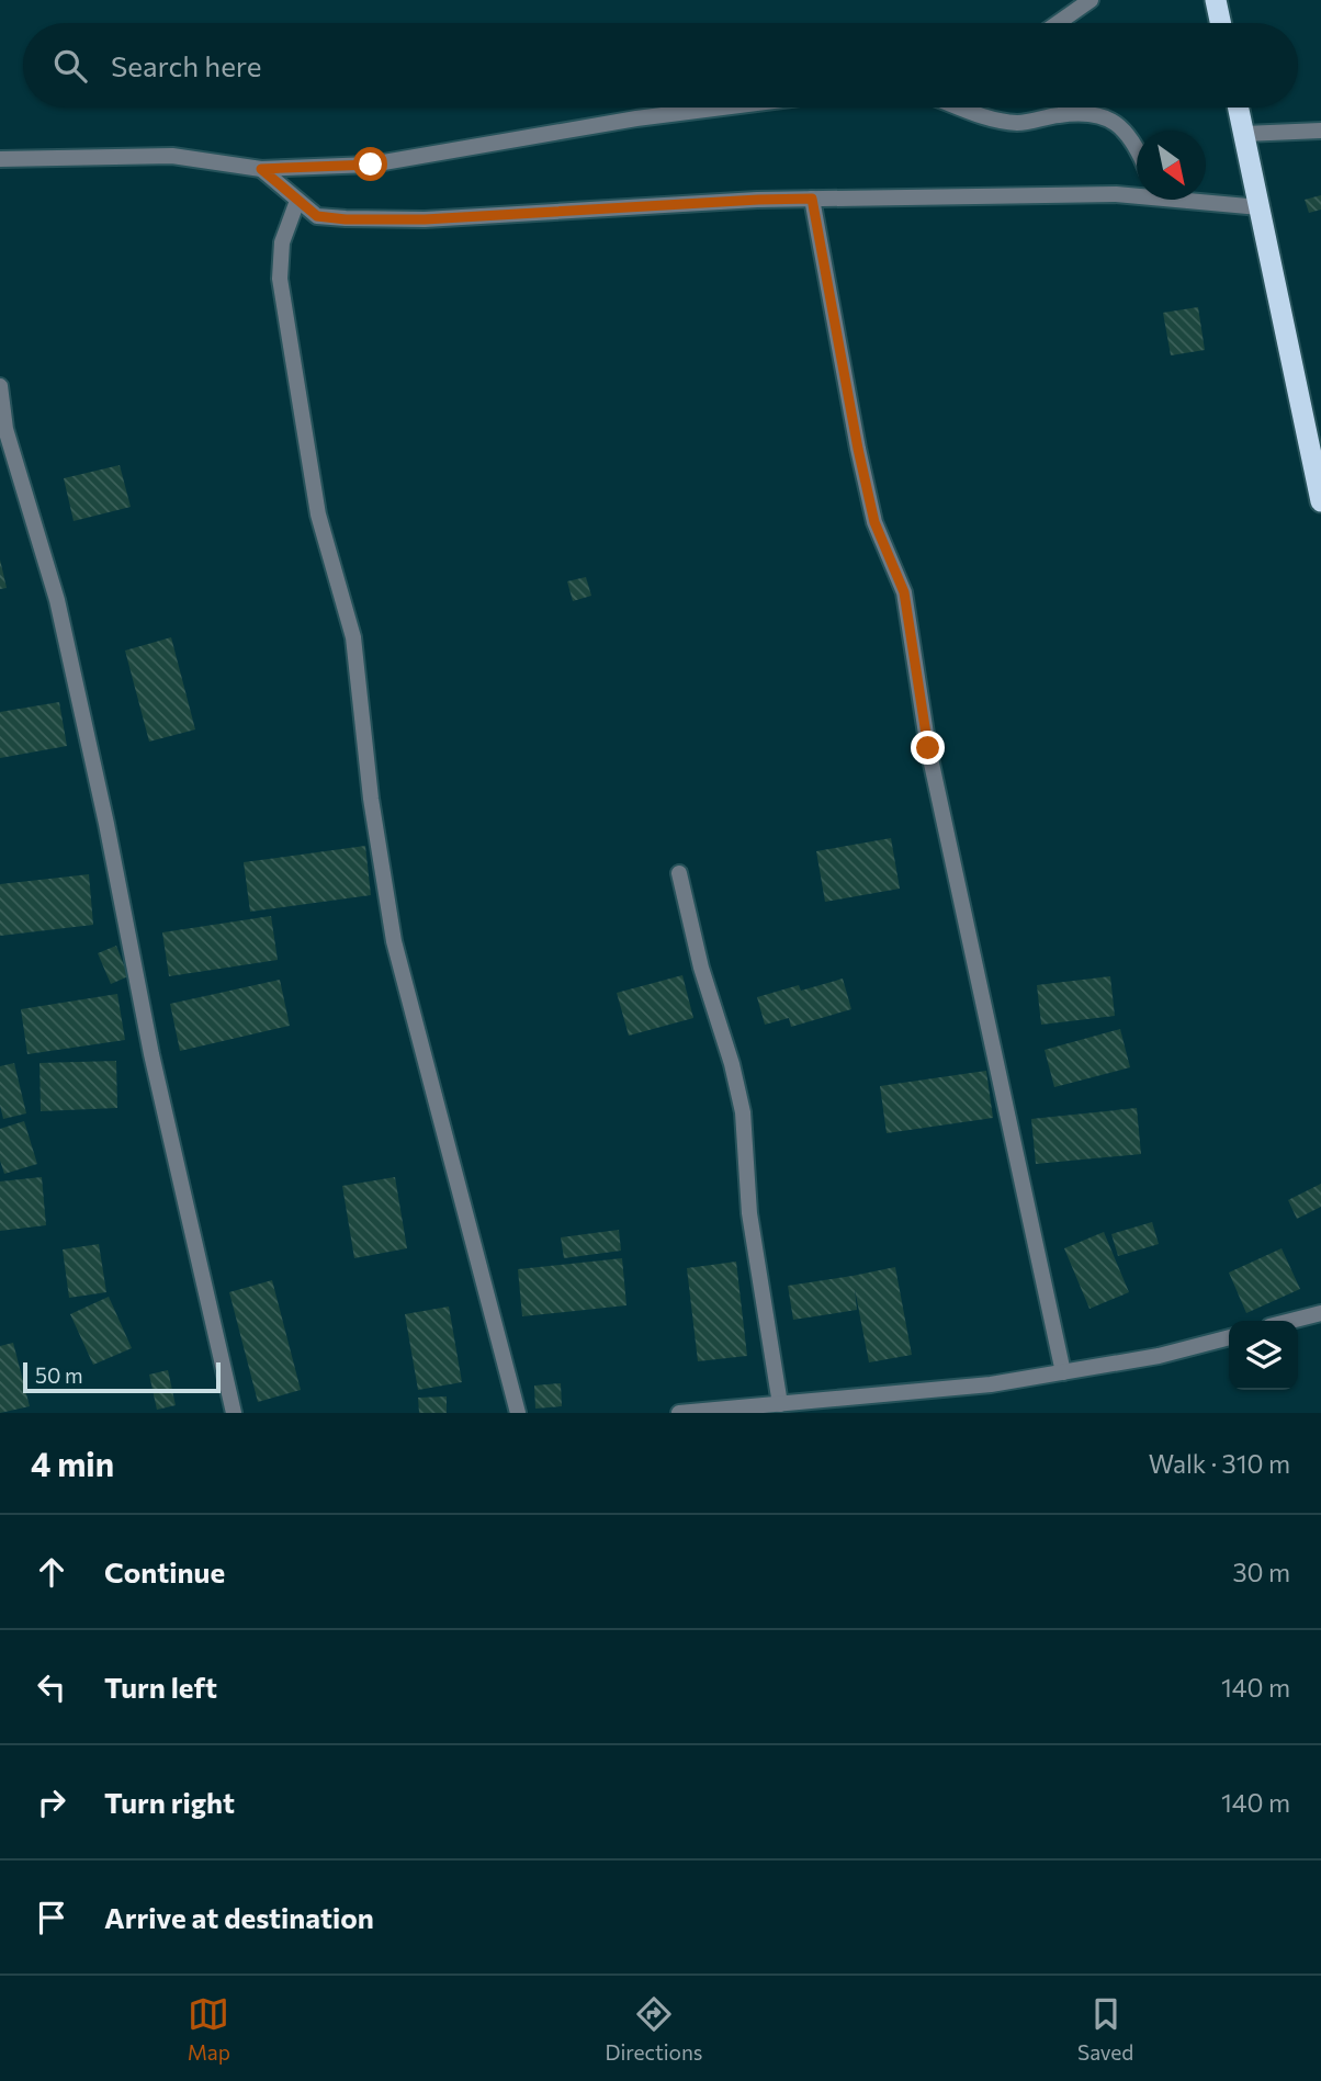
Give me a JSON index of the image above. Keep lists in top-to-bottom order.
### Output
{
  "scale_bar": "50 m",
  "north": "bottom right",
  "page": {
    "search": "Search here",
    "scale": "50 m",
    "heading": ["4 min", "Walk · 310 m"],
    "list": [
      ["Continue", "30 m"],
      ["Turn left", "140 m"],
      ["Turn right", "140 m"],
      "Arrive at destination"
    ],
    "nav": ["Map", "Directions", "Saved"]
  }
}
